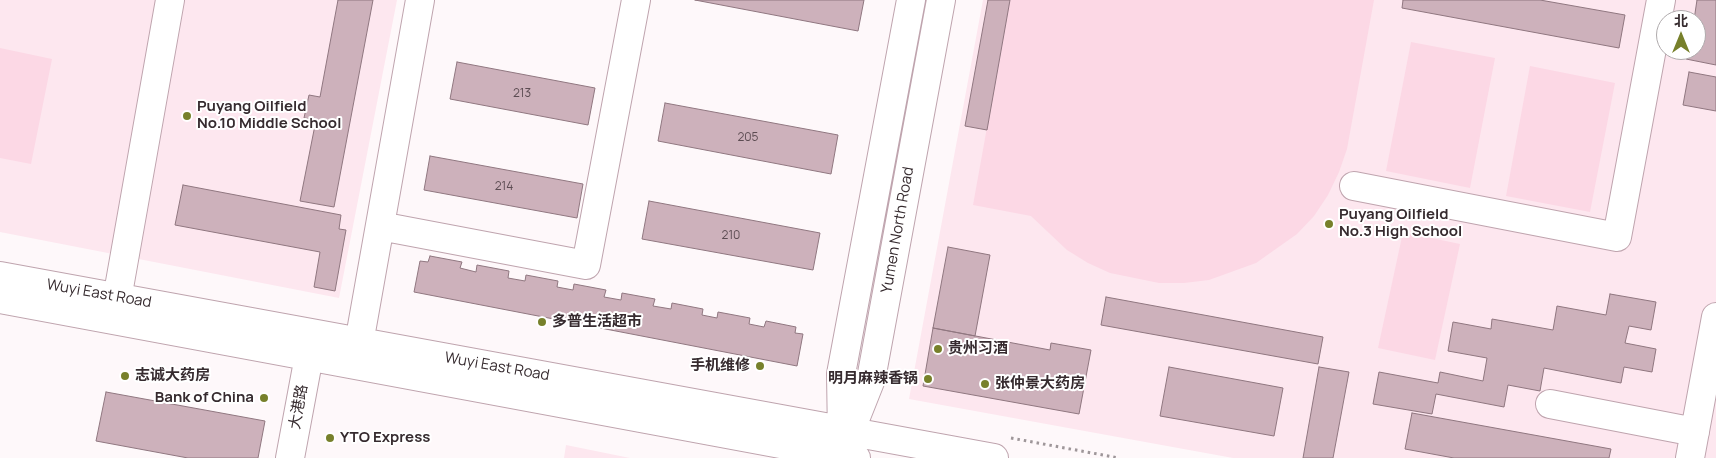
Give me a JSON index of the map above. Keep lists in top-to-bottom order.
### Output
{
  "streets": {
    "street": ["Yumen North Road", "Wuyi East Road", "大港路"]
  },
  "crossings": [
    ["Yumen North Road", "Wuyi East Road"],
    ["Wuyi East Road", "大港路"]
  ],
  "places": [
    "Puyang Oilfield No.10 Middle School",
    "Puyang Oilfield No.3 High School",
    "多普生活超市",
    "贵州习酒",
    "手机维修",
    "志诚大药房",
    "明月麻辣香锅",
    "张仲景大药房",
    "Bank of China",
    "YTO Express"
  ],
  "house_numbers": [
    "213",
    "205",
    "214",
    "210"
  ],
  "north": "top"
}
